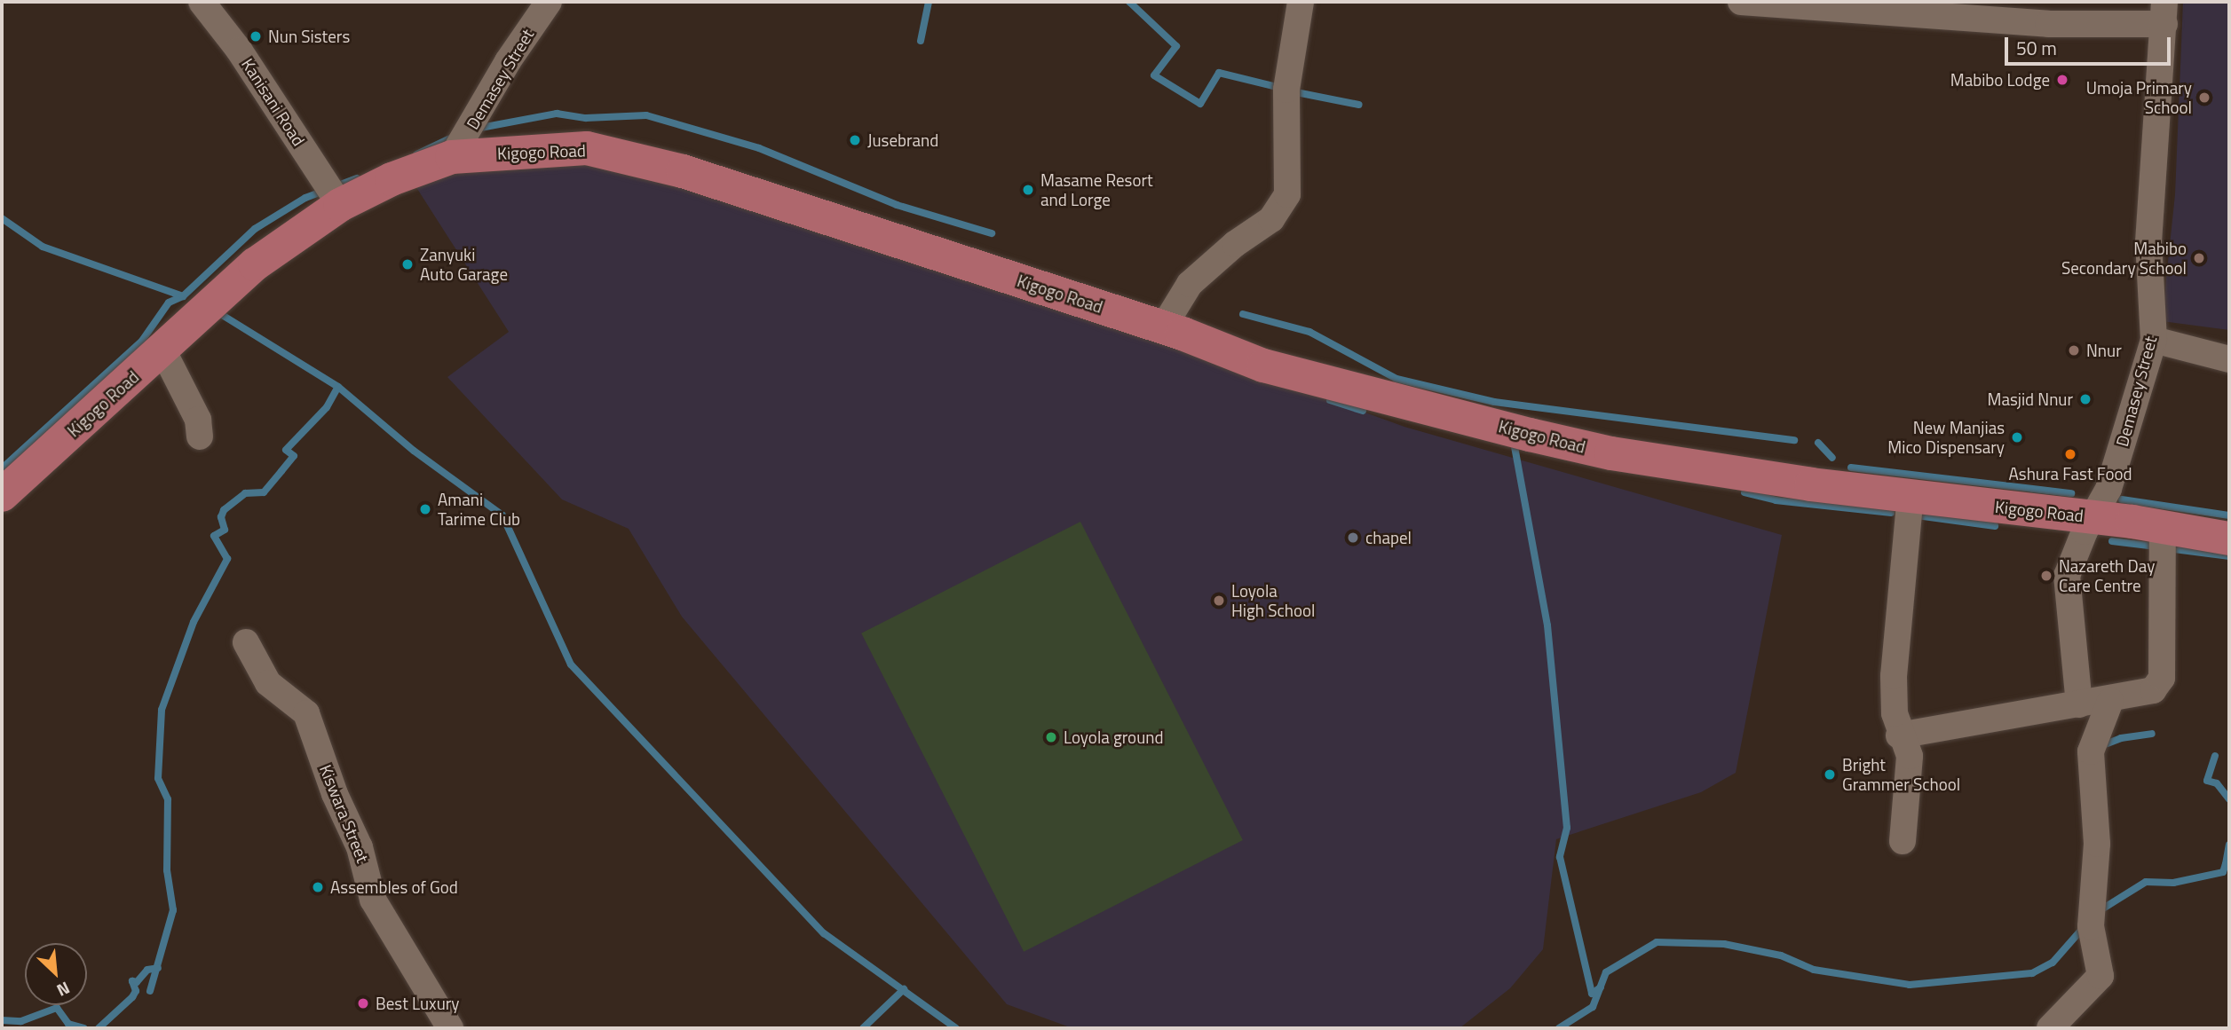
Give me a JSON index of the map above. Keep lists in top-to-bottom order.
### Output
{
  "streets": {
    "main road": ["Kigogo Road"],
    "street": ["Demasey Street", "Kanisani Road", "Kiswara Street"]
  },
  "crossings": [
    ["Demasey Street", "Kigogo Road"],
    ["Kanisani Road", "Kigogo Road"]
  ],
  "places": [
    "Nun Sisters",
    "Mabibo Lodge",
    "Umoja Primary School",
    "Jusebrand",
    "Masame Resort and Lorge",
    "Mabibo Secondary School",
    "Zanyuki Auto Garage",
    "Nnur",
    "Masjid Nnur",
    "New Manjias Mico Dispensary",
    "Ashura Fast Food",
    "Amani Tarime Club",
    "chapel",
    "Nazareth Day Care Centre",
    "Loyola High School",
    "Loyola ground",
    "Bright Grammer School",
    "Assembles of God",
    "Best Luxury"
  ],
  "scale_bar": "50 m",
  "north": "bottom right"
}
